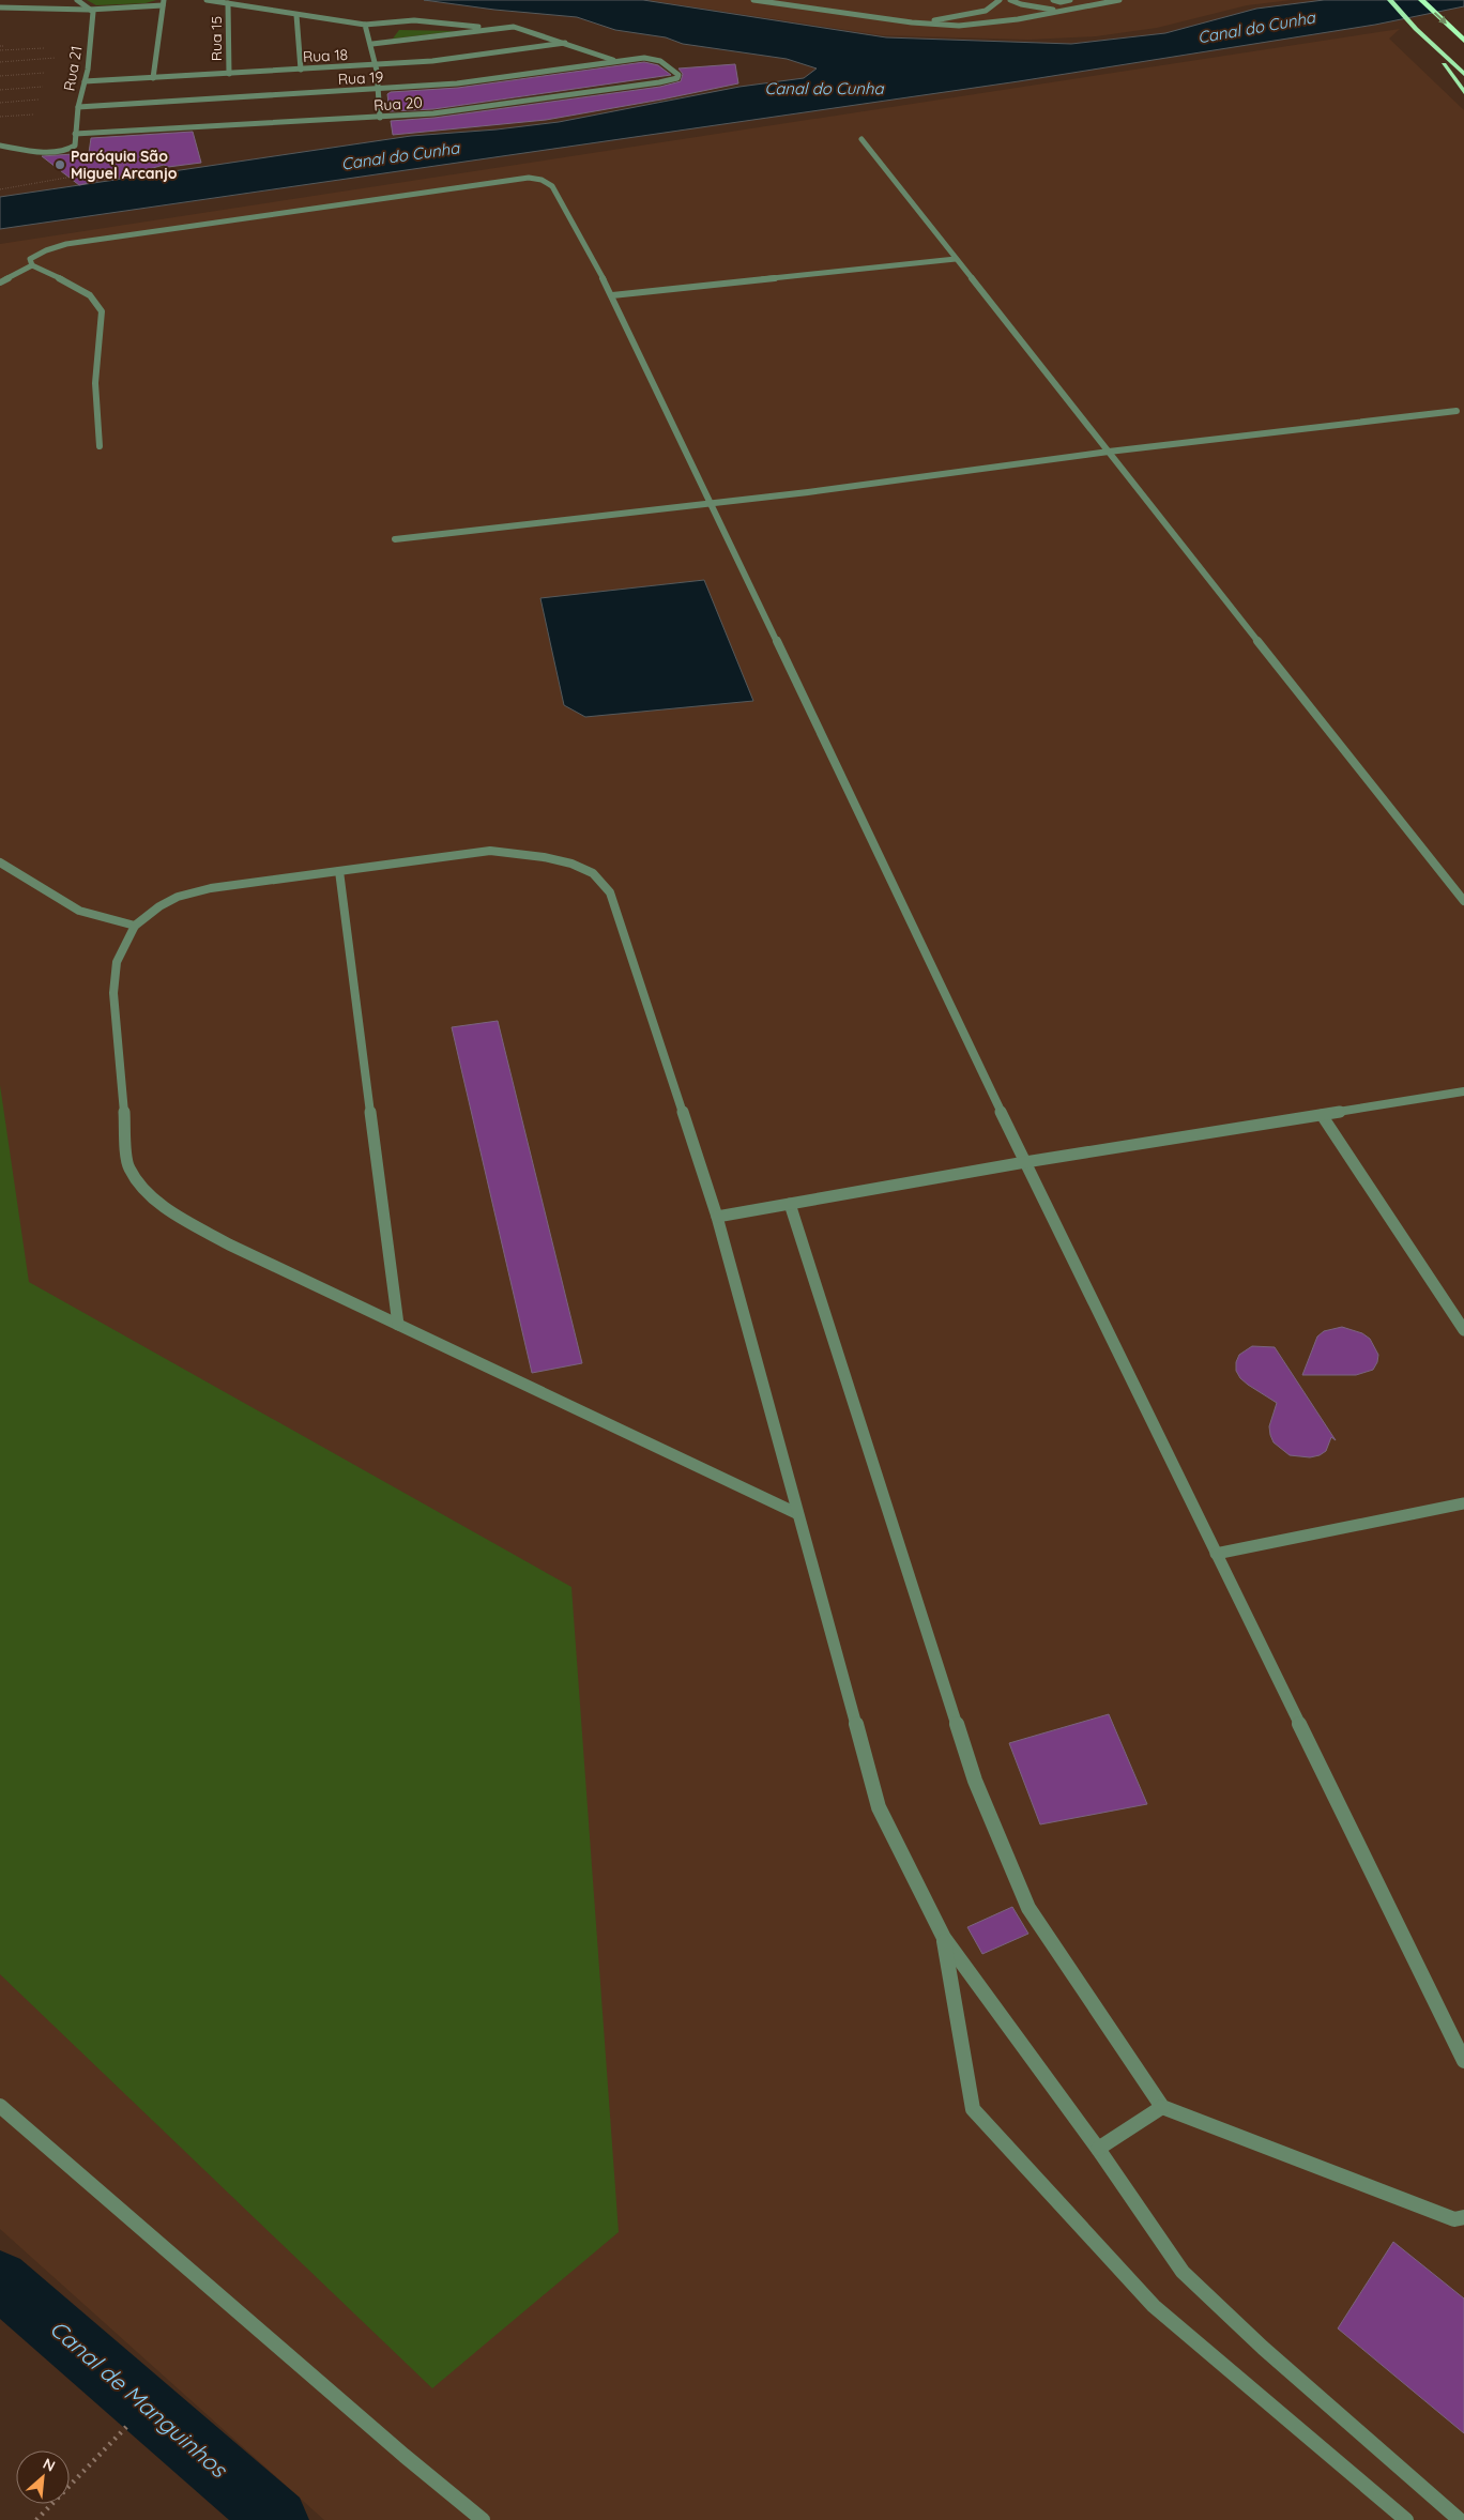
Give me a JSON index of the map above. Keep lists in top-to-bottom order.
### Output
{
  "streets": {
    "street": [
      "Rua 15",
      "Rua 18",
      "Rua 21",
      "Rua 19",
      "Rua 20"
    ]
  },
  "crossings": [
    ["Rua 15", "Rua 18"],
    ["Rua 18", "Rua 21"],
    ["Rua 21", "Rua 19"],
    ["Rua 21", "Rua 20"],
    ["Rua 19", "Rua 20"]
  ],
  "water": ["Canal do Cunha", "Canal de Manguinhos"],
  "places": ["Paróquia São Miguel Arcanjo"],
  "north": "top right"
}
